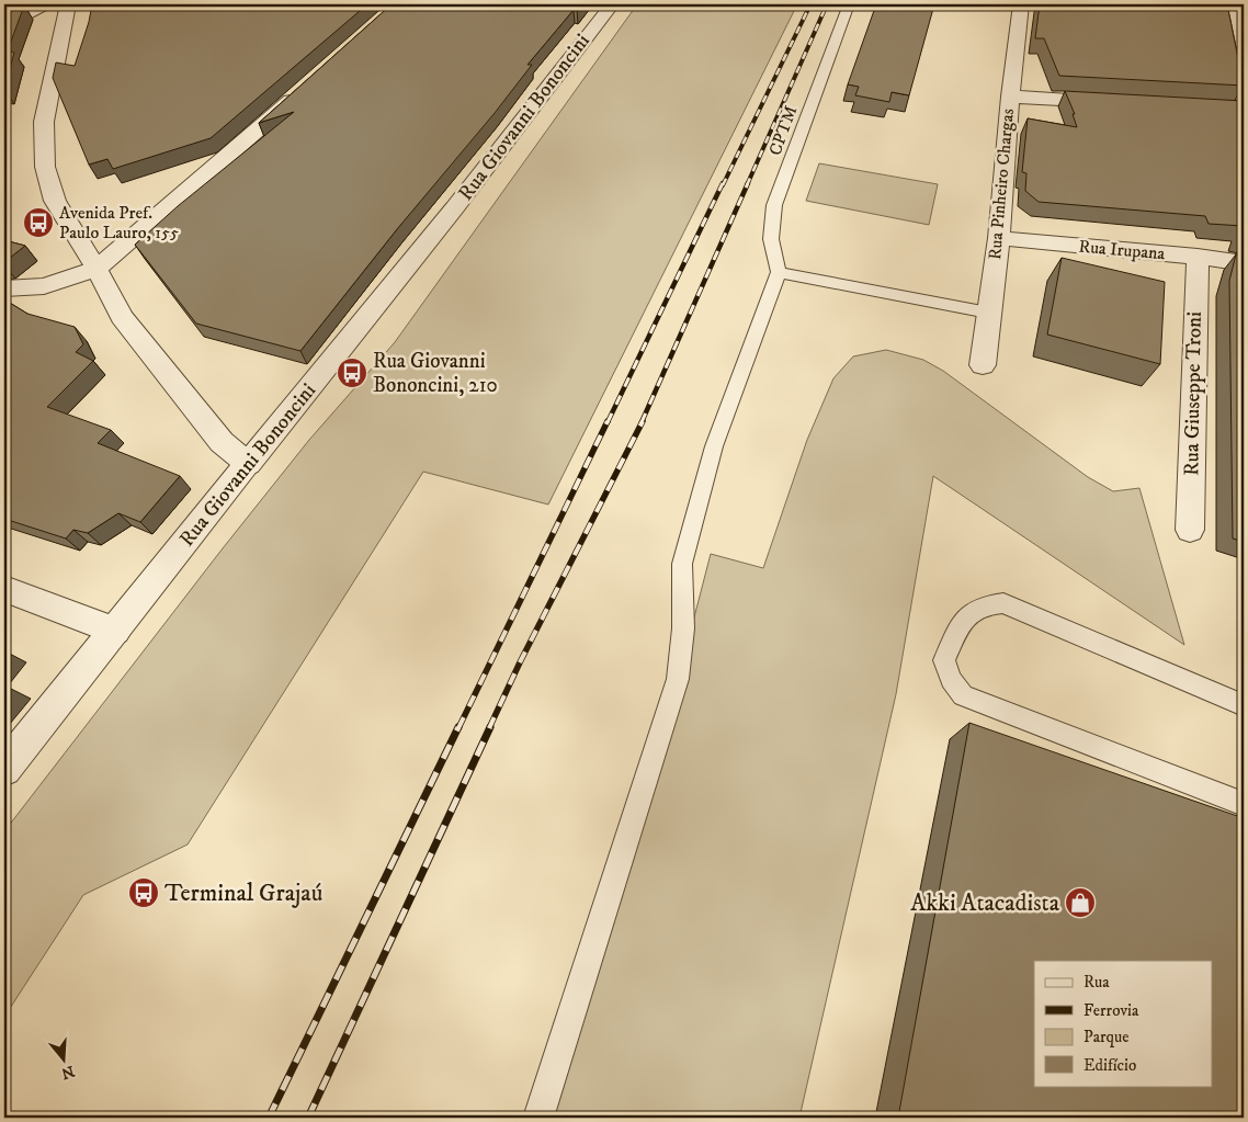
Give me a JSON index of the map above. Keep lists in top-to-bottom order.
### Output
{
  "streets": {
    "street": [
      "Rua Giovanni Bononcini",
      "Rua Pinheiro Chargas",
      "Rua Irupana",
      "Rua Giuseppe Troni"
    ],
    "lane": ["CPTM"]
  },
  "crossings": [
    ["Rua Pinheiro Chargas", "Rua Irupana"],
    ["Rua Irupana", "Rua Giuseppe Troni"]
  ],
  "places": {
    "bus stop": ["Avenida Pref. Paulo Lauro, 155", "Rua Giovanni Bononcini, 210", "Terminal Grajaú"],
    "shop": ["Akki Atacadista"]
  },
  "legend": [
    "Rua",
    "Ferrovia",
    "Parque",
    "Edifício"
  ],
  "north": "bottom"
}
